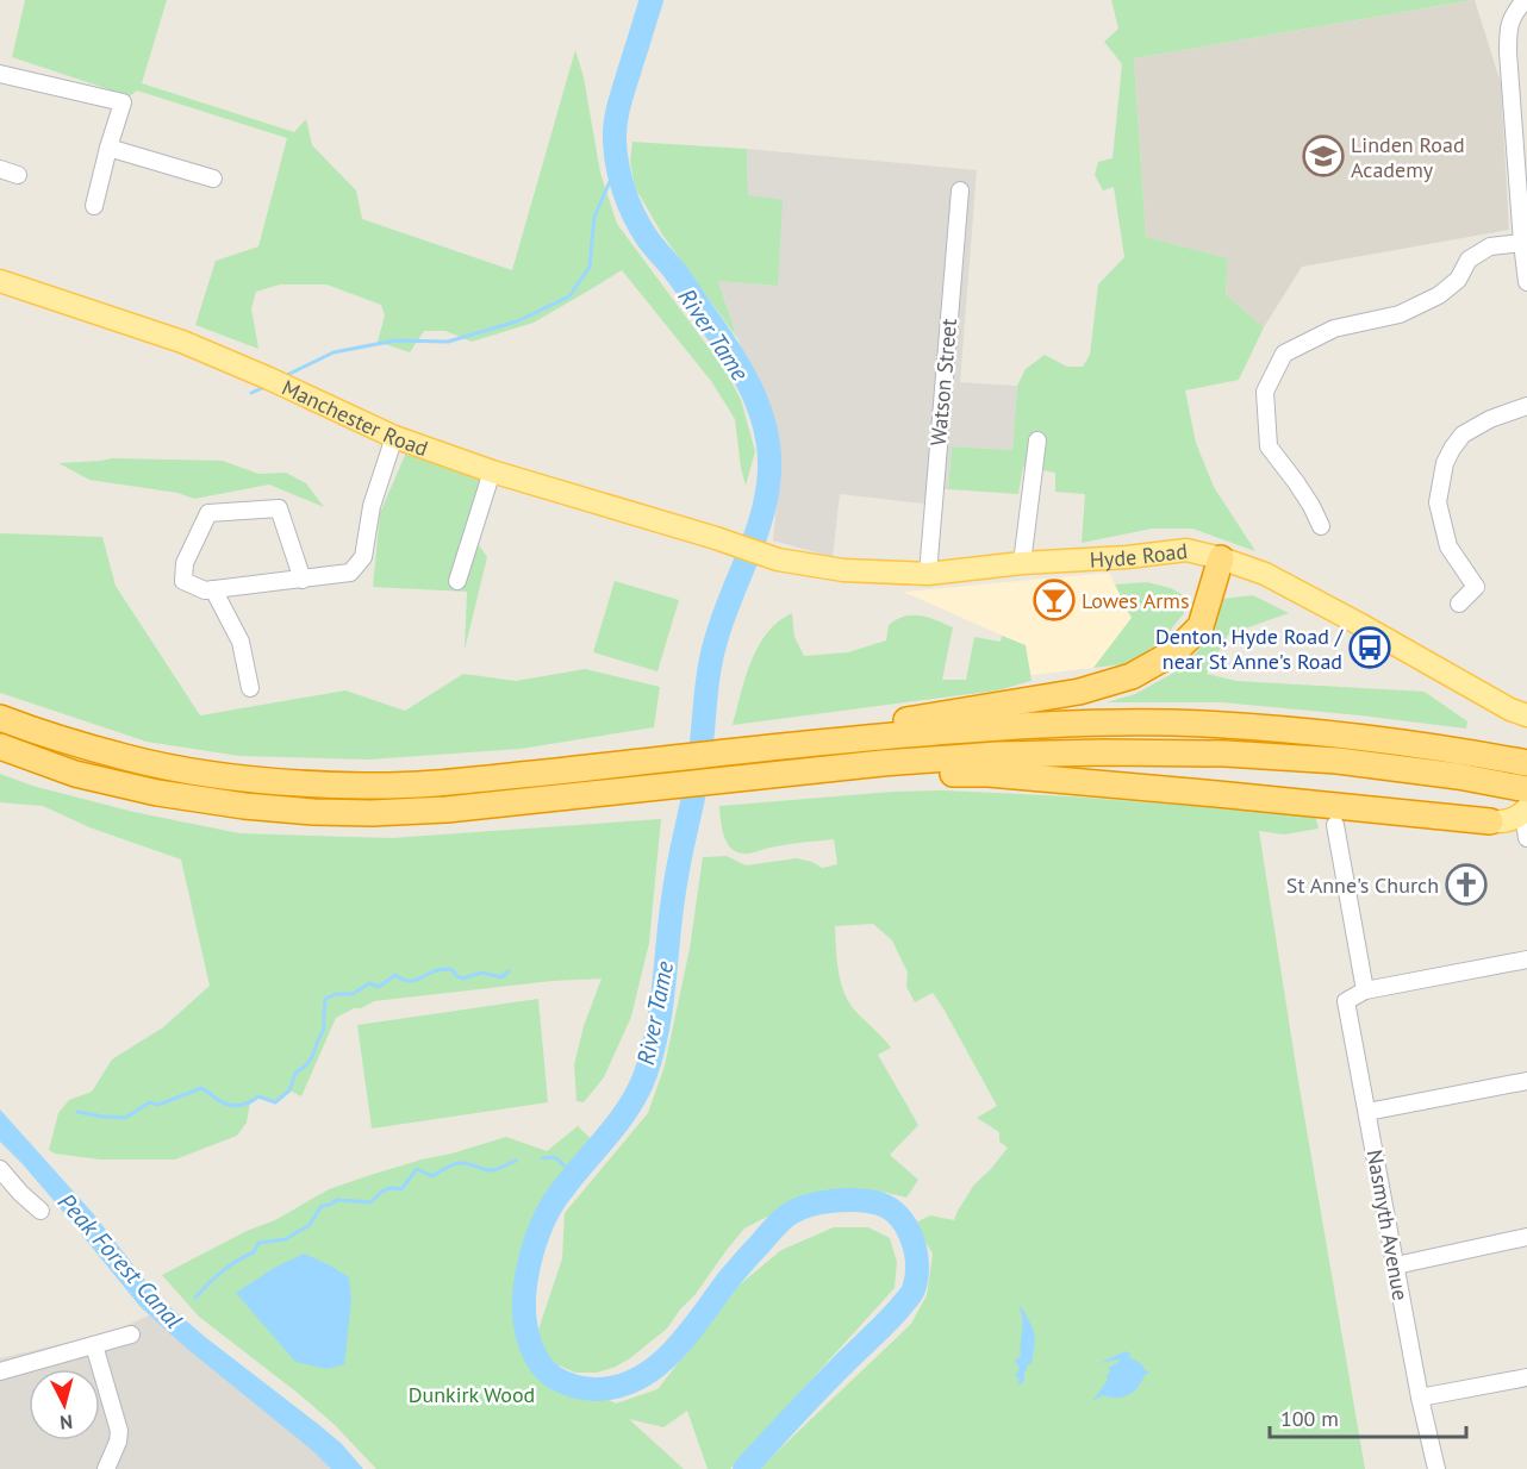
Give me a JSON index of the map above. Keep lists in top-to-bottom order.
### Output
{
  "streets": {
    "main road": ["Manchester Road", "Hyde Road"],
    "street": ["Watson Street", "Nasmyth Avenue"]
  },
  "crossings": [
    ["Watson Street", "Hyde Road"],
    ["Manchester Road", "Hyde Road"]
  ],
  "water": ["River Tame", "Peak Forest Canal"],
  "parks": ["Dunkirk Wood"],
  "places": {
    "school or university": ["Linden Road Academy"],
    "bar": ["Lowes Arms"],
    "bus stop": ["Denton, Hyde Road / near St Anne's Road"],
    "church": ["St Anne's Church"]
  },
  "scale_bar": "100 m",
  "north": "bottom"
}
